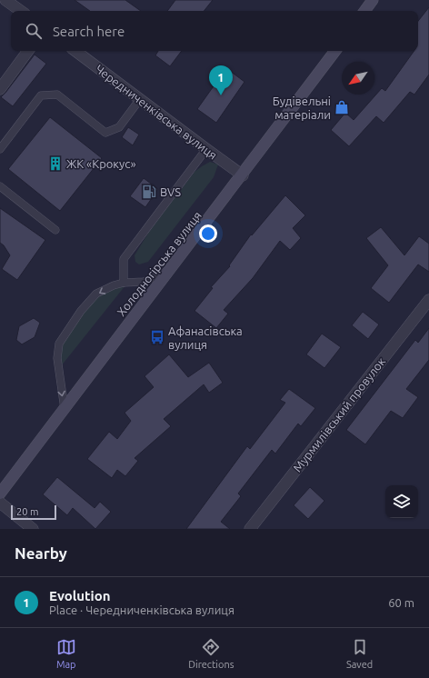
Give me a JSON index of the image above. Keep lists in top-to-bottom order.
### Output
{
  "streets": {
    "main road": ["Холодногірська вулиця"],
    "street": ["Чередниченківська вулиця", "Мурмилівський провулок"]
  },
  "crossings": [
    ["Чередниченківська вулиця", "Холодногірська вулиця"]
  ],
  "places": {
    "shop": ["Будівельні матеріали"],
    "building": ["ЖК «Крокус»"],
    "fuel station": ["BVS"],
    "bus stop": ["Афанасівська вулиця"]
  },
  "scale_bar": "20 m",
  "north": "bottom left",
  "page": {
    "search": "Search here",
    "pins": "1",
    "scale": "20 m",
    "heading": "Nearby",
    "list": [
      {
        "mark": "1",
        "name": "Evolution",
        "note": "Place · Чередниченківська вулиця",
        "value": "60 m"
      }
    ],
    "nav": ["Map", "Directions", "Saved"]
  }
}
